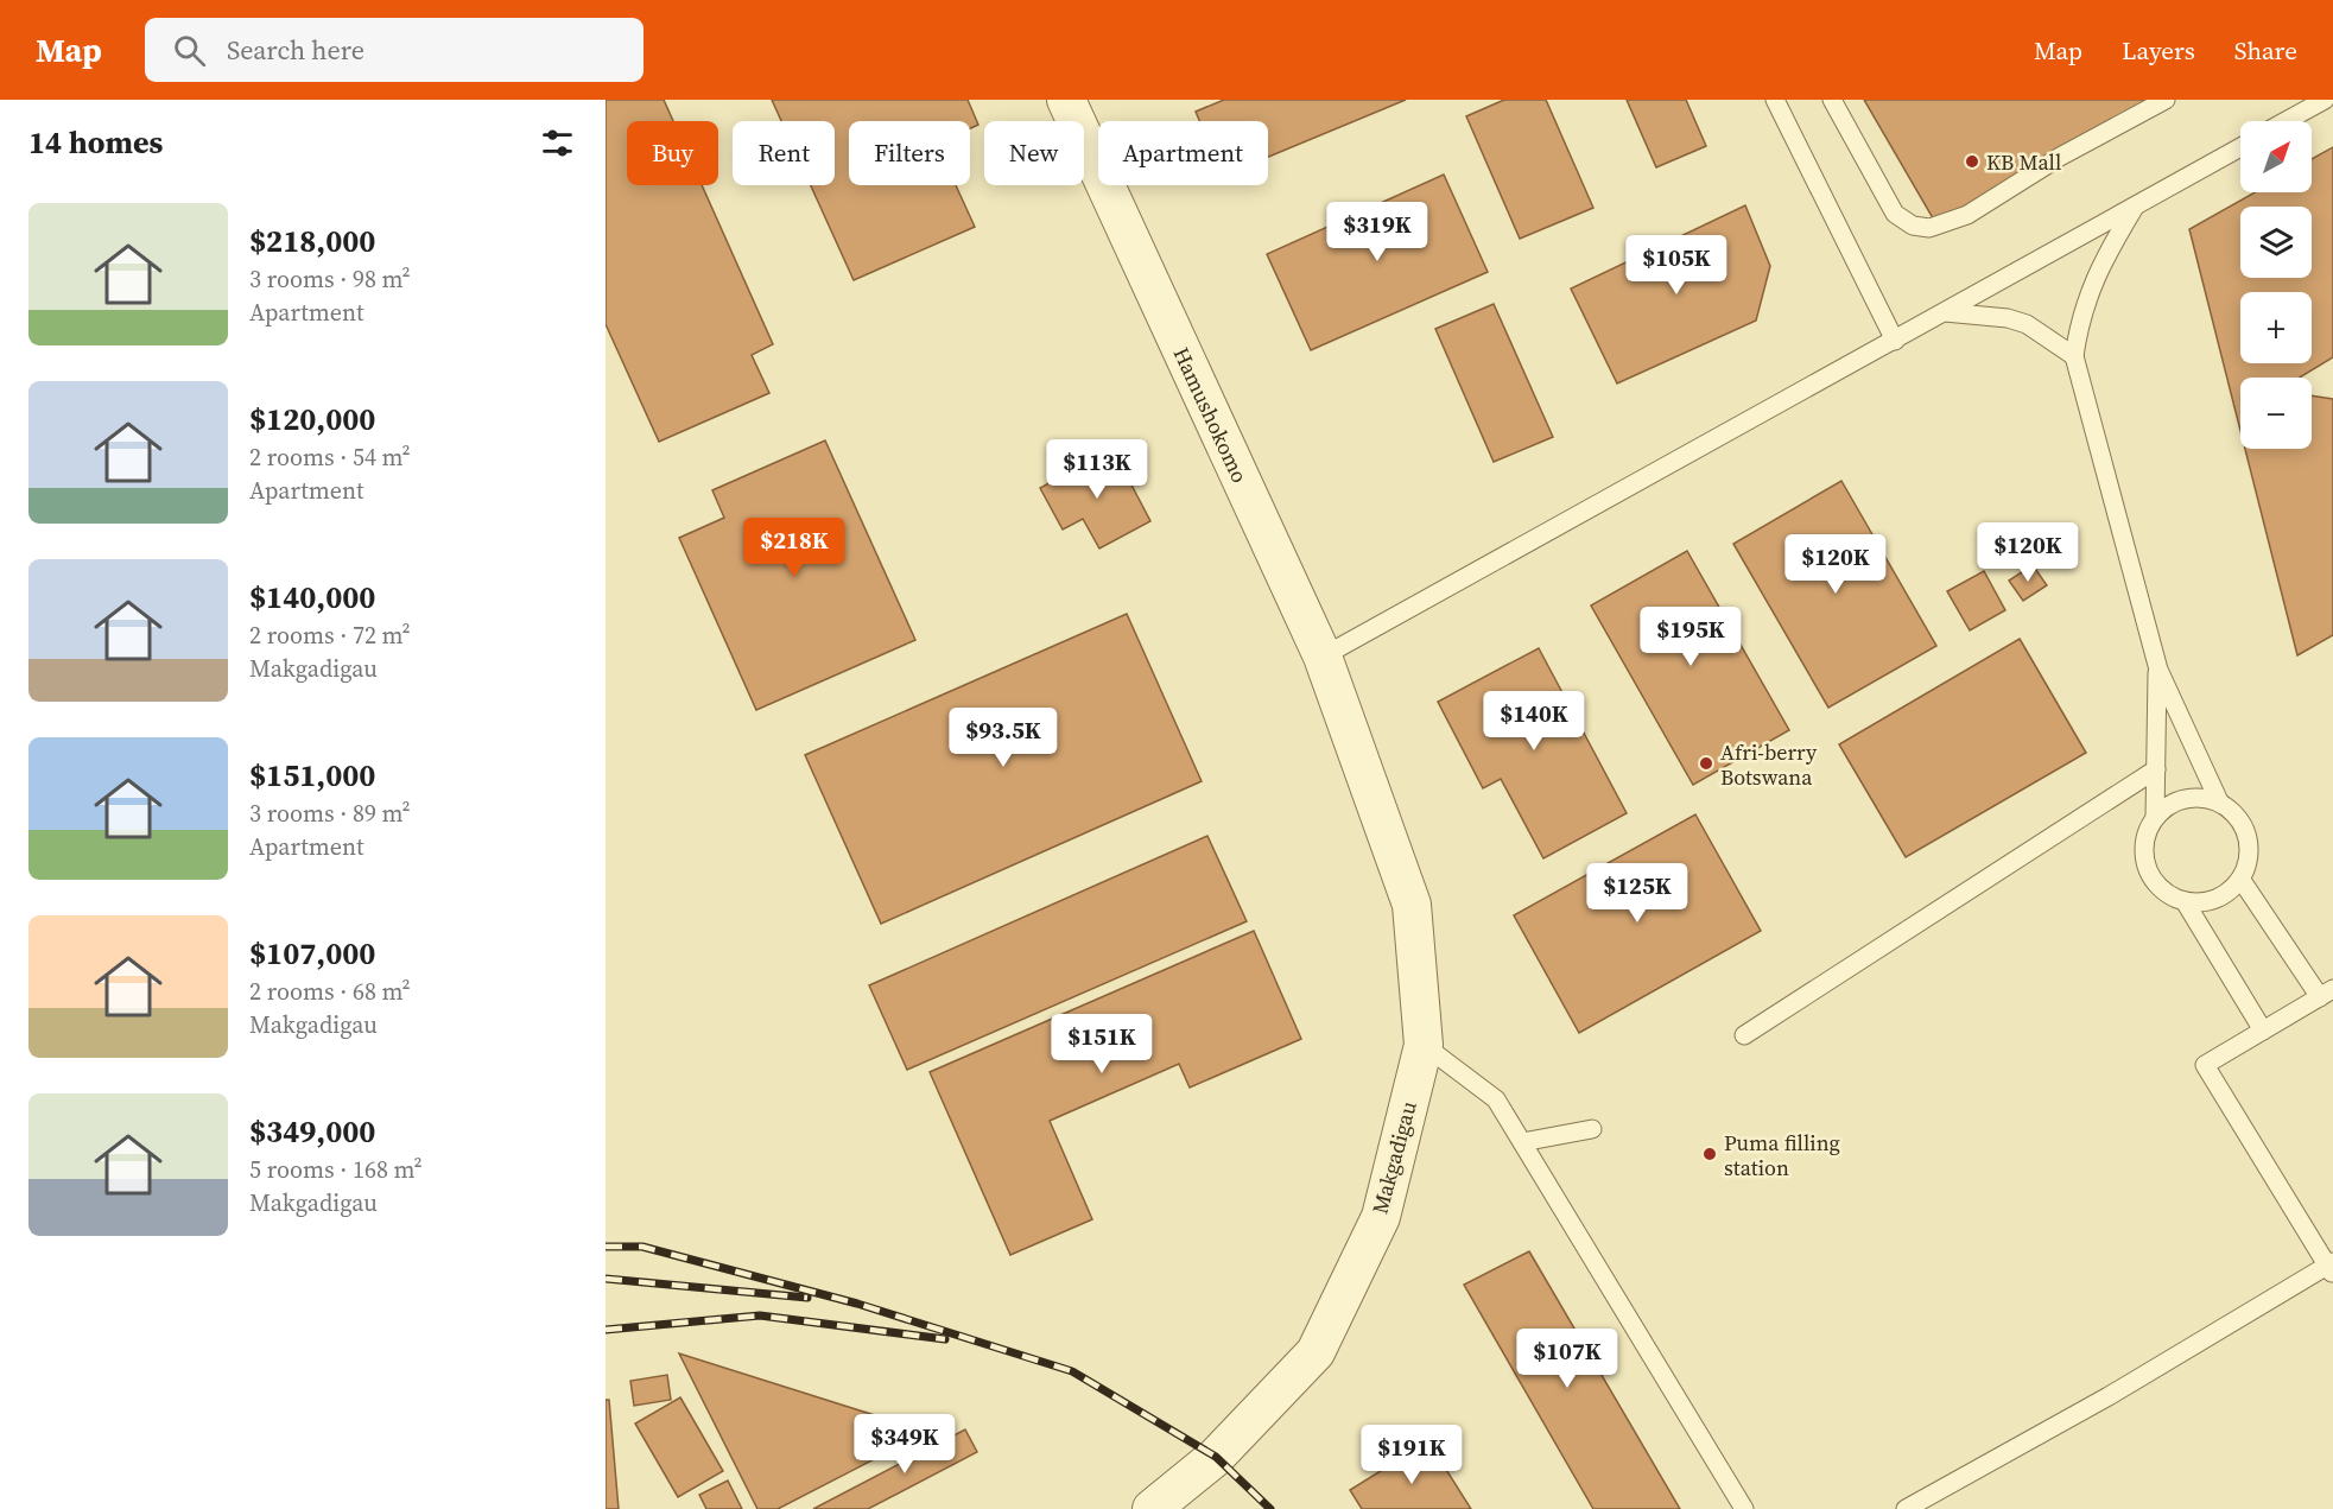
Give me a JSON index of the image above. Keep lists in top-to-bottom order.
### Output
{
  "streets": {
    "street": ["Hamushokomo", "Makgadigau"]
  },
  "crossings": [
    ["Hamushokomo", "Makgadigau"]
  ],
  "places": ["KB Mall", "Afri-berry Botswana", "Puma filling station"],
  "north": "top right",
  "page": {
    "header": "Map",
    "search": "Search here",
    "nav": ["Map", "Layers", "Share"],
    "heading": "14 homes",
    "map_buttons": ["+", "−"],
    "chip": [
      "Buy",
      "Rent",
      "Filters",
      "New",
      "Apartment"
    ],
    "list": [
      {
        "name": "$218,000",
        "note": "3 rooms · 98 m² · Apartment"
      },
      {
        "name": "$120,000",
        "note": "2 rooms · 54 m² · Apartment"
      },
      {
        "name": "$140,000",
        "note": "2 rooms · 72 m² · Makgadigau"
      },
      {
        "name": "$151,000",
        "note": "3 rooms · 89 m² · Apartment"
      },
      {
        "name": "$107,000",
        "note": "2 rooms · 68 m² · Makgadigau"
      },
      {
        "name": "$349,000",
        "note": "5 rooms · 168 m² · Makgadigau"
      }
    ],
    "price": [
      "$319K",
      "$105K",
      "$113K",
      "$218K",
      "$120K",
      "$120K",
      "$195K",
      "$140K",
      "$93.5K",
      "$125K",
      "$151K",
      "$107K",
      "$349K",
      "$191K"
    ]
  }
}
